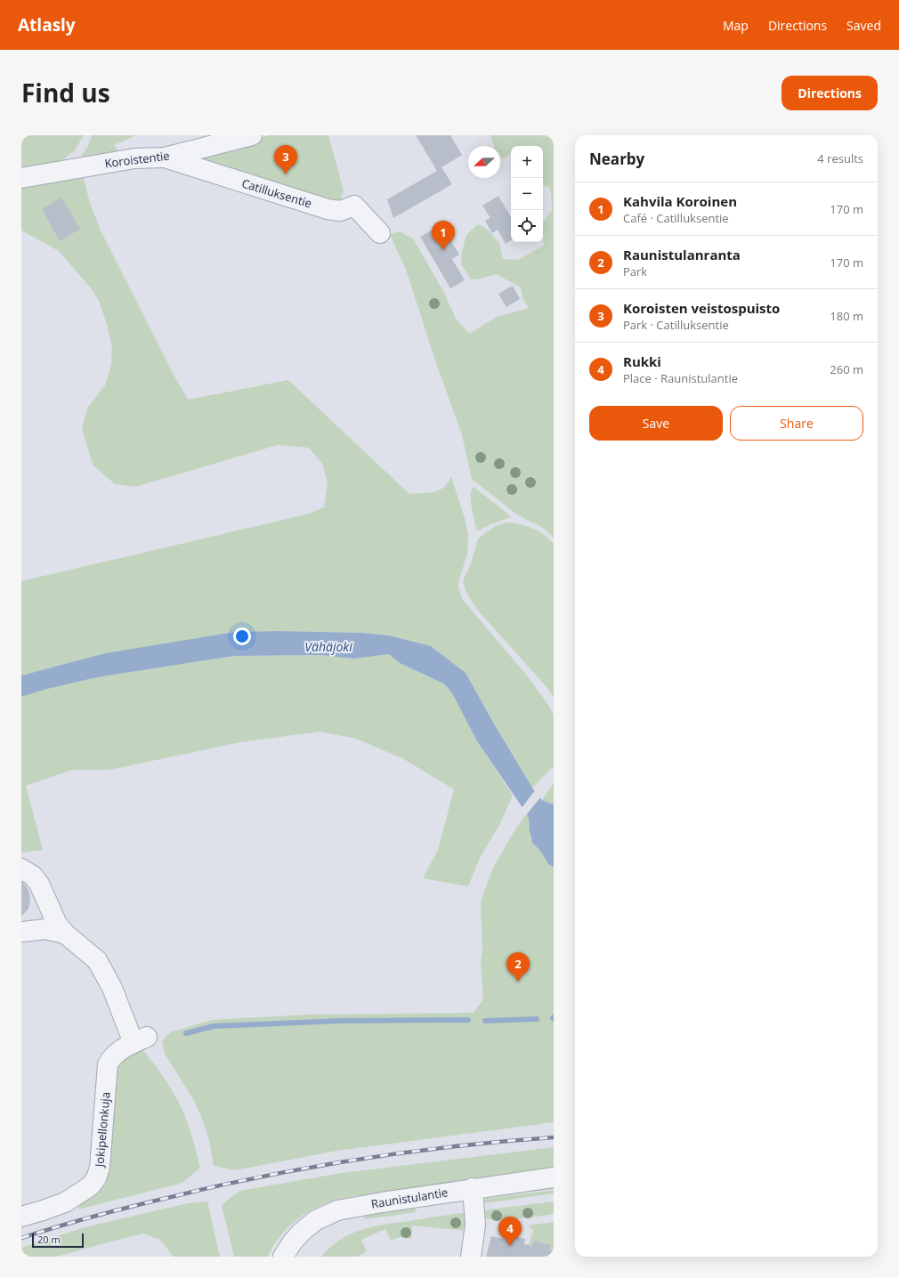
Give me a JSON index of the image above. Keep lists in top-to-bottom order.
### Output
{
  "streets": {
    "street": [
      "Koroistentie",
      "Catilluksentie",
      "Jokipellonkuja",
      "Raunistulantie"
    ]
  },
  "crossings": [
    ["Koroistentie", "Catilluksentie"]
  ],
  "water": ["Vähäjoki"],
  "scale_bar": "20 m",
  "north": "left",
  "page": {
    "header": "Atlasly",
    "nav": ["Map", "Directions", "Saved"],
    "title": "Find us",
    "buttons": [
      "Directions",
      ["Save", "Share"]
    ],
    "heading": ["Nearby", "4 results"],
    "pins": [
      "3",
      "1",
      "2",
      "4"
    ],
    "map_buttons": ["+", "−"],
    "list": [
      {
        "mark": "1",
        "name": "Kahvila Koroinen",
        "note": "Café · Catilluksentie",
        "value": "170 m"
      },
      {
        "mark": "2",
        "name": "Raunistulanranta",
        "note": "Park",
        "value": "170 m"
      },
      {
        "mark": "3",
        "name": "Koroisten veistospuisto",
        "note": "Park · Catilluksentie",
        "value": "180 m"
      },
      {
        "mark": "4",
        "name": "Rukki",
        "note": "Place · Raunistulantie",
        "value": "260 m"
      }
    ],
    "scale": "20 m"
  }
}
